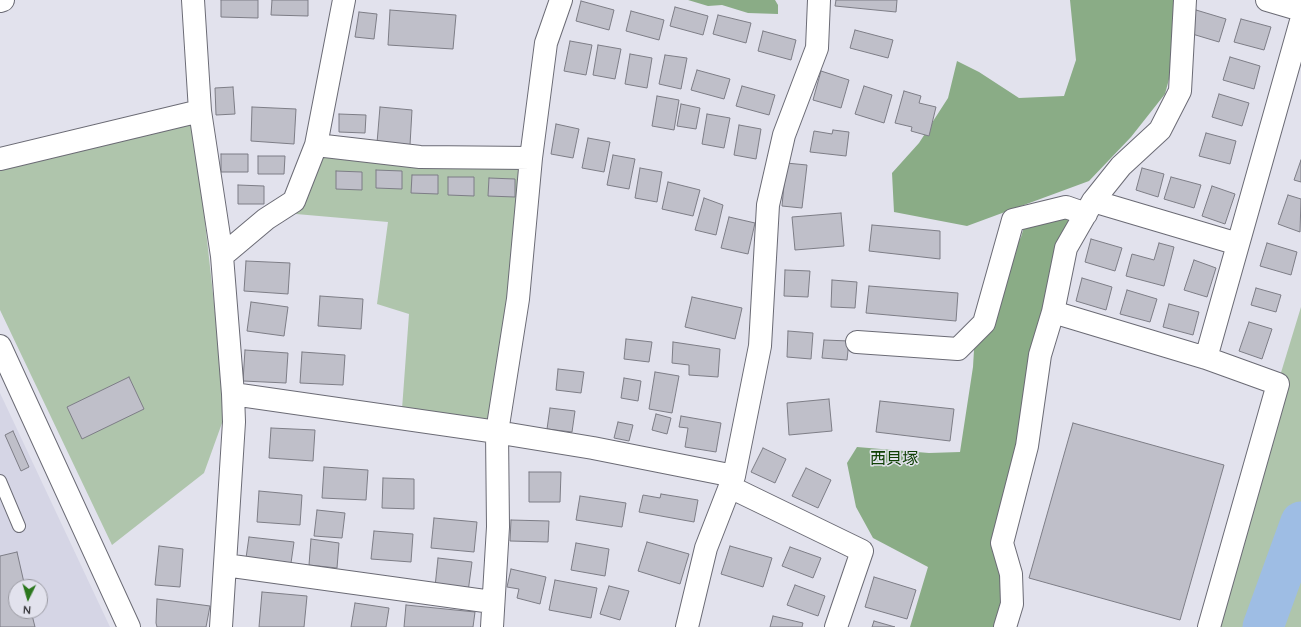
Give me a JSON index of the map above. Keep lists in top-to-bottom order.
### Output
{
  "districts": ["西貝塚"],
  "north": "bottom"
}
